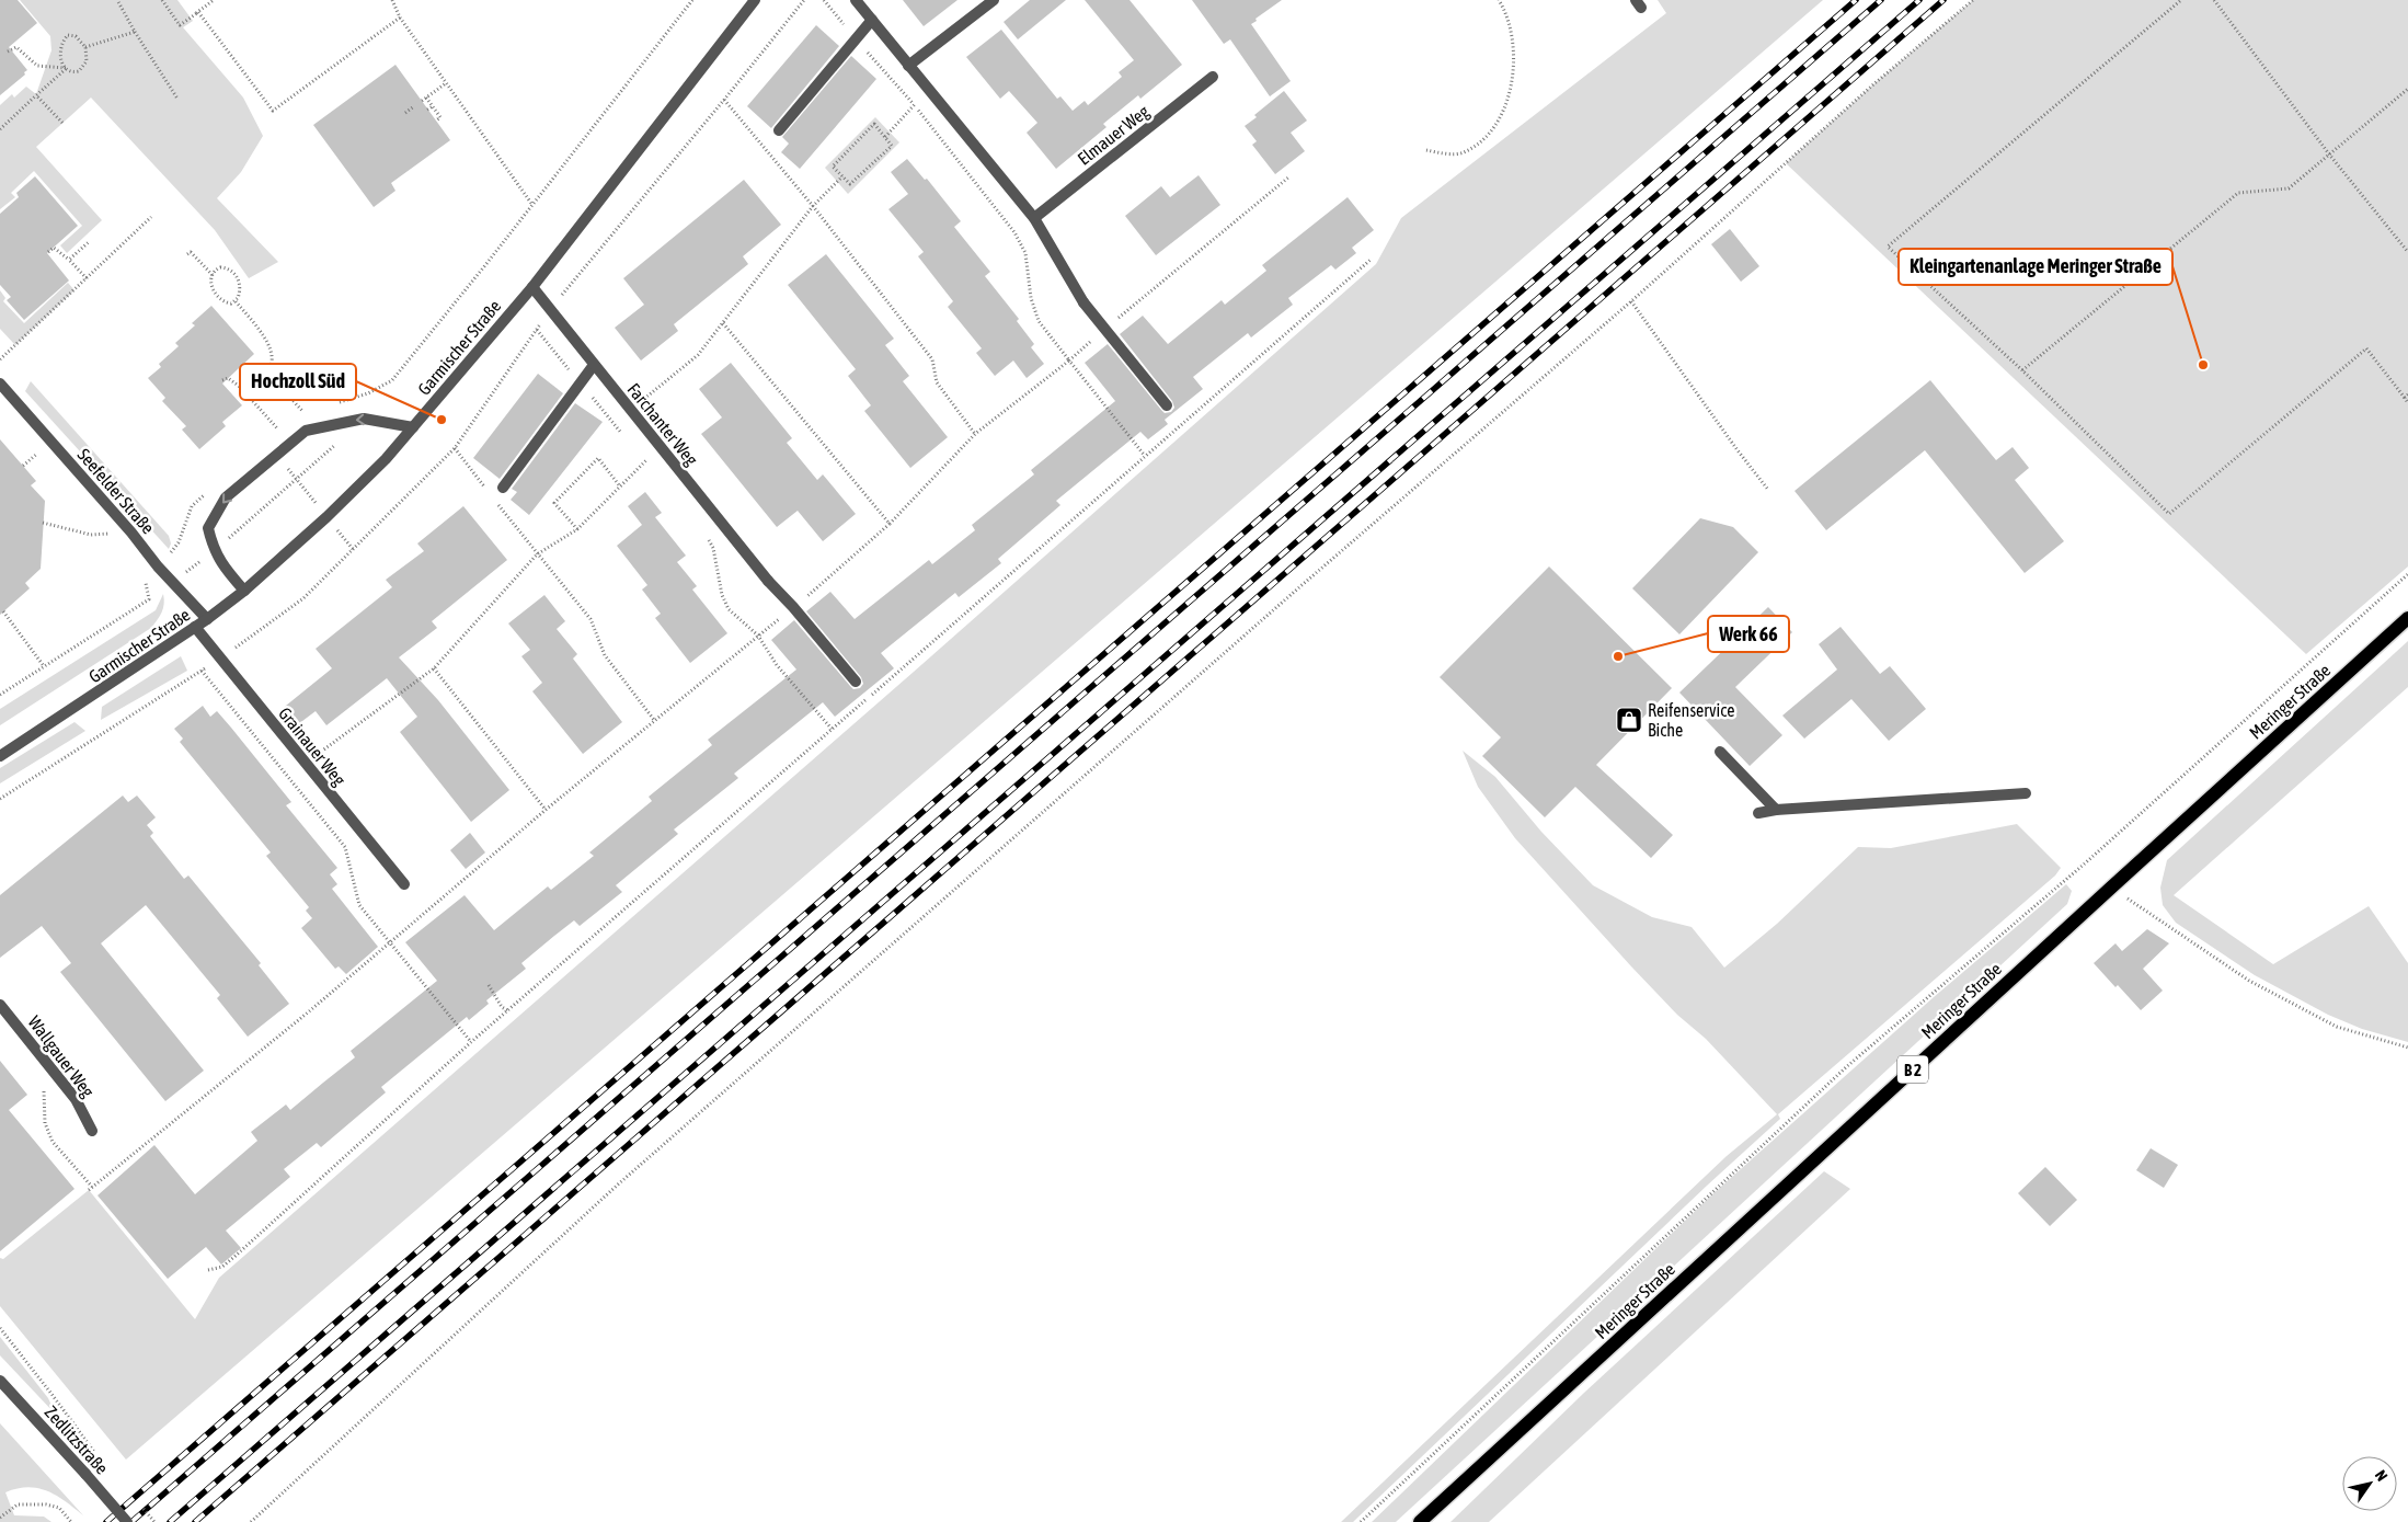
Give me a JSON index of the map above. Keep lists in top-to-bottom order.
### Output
{
  "streets": {
    "main road": ["Meringer Straße", "B 2"],
    "street": [
      "Elmauer Weg",
      "Garmischer Straße",
      "Farchanter Weg",
      "Seefelder Straße",
      "Grainauer Weg",
      "Wallgauer Weg",
      "Zedlitzstraße"
    ]
  },
  "crossings": [
    ["Garmischer Straße", "Farchanter Weg"],
    ["Garmischer Straße", "Seefelder Straße"],
    ["Garmischer Straße", "Grainauer Weg"]
  ],
  "places": {
    "other": ["Kleingartenanlage Meringer Straße", "Hochzoll Süd", "Werk 66"],
    "shop": ["Reifenservice Biche"]
  },
  "north": "top right"
}
